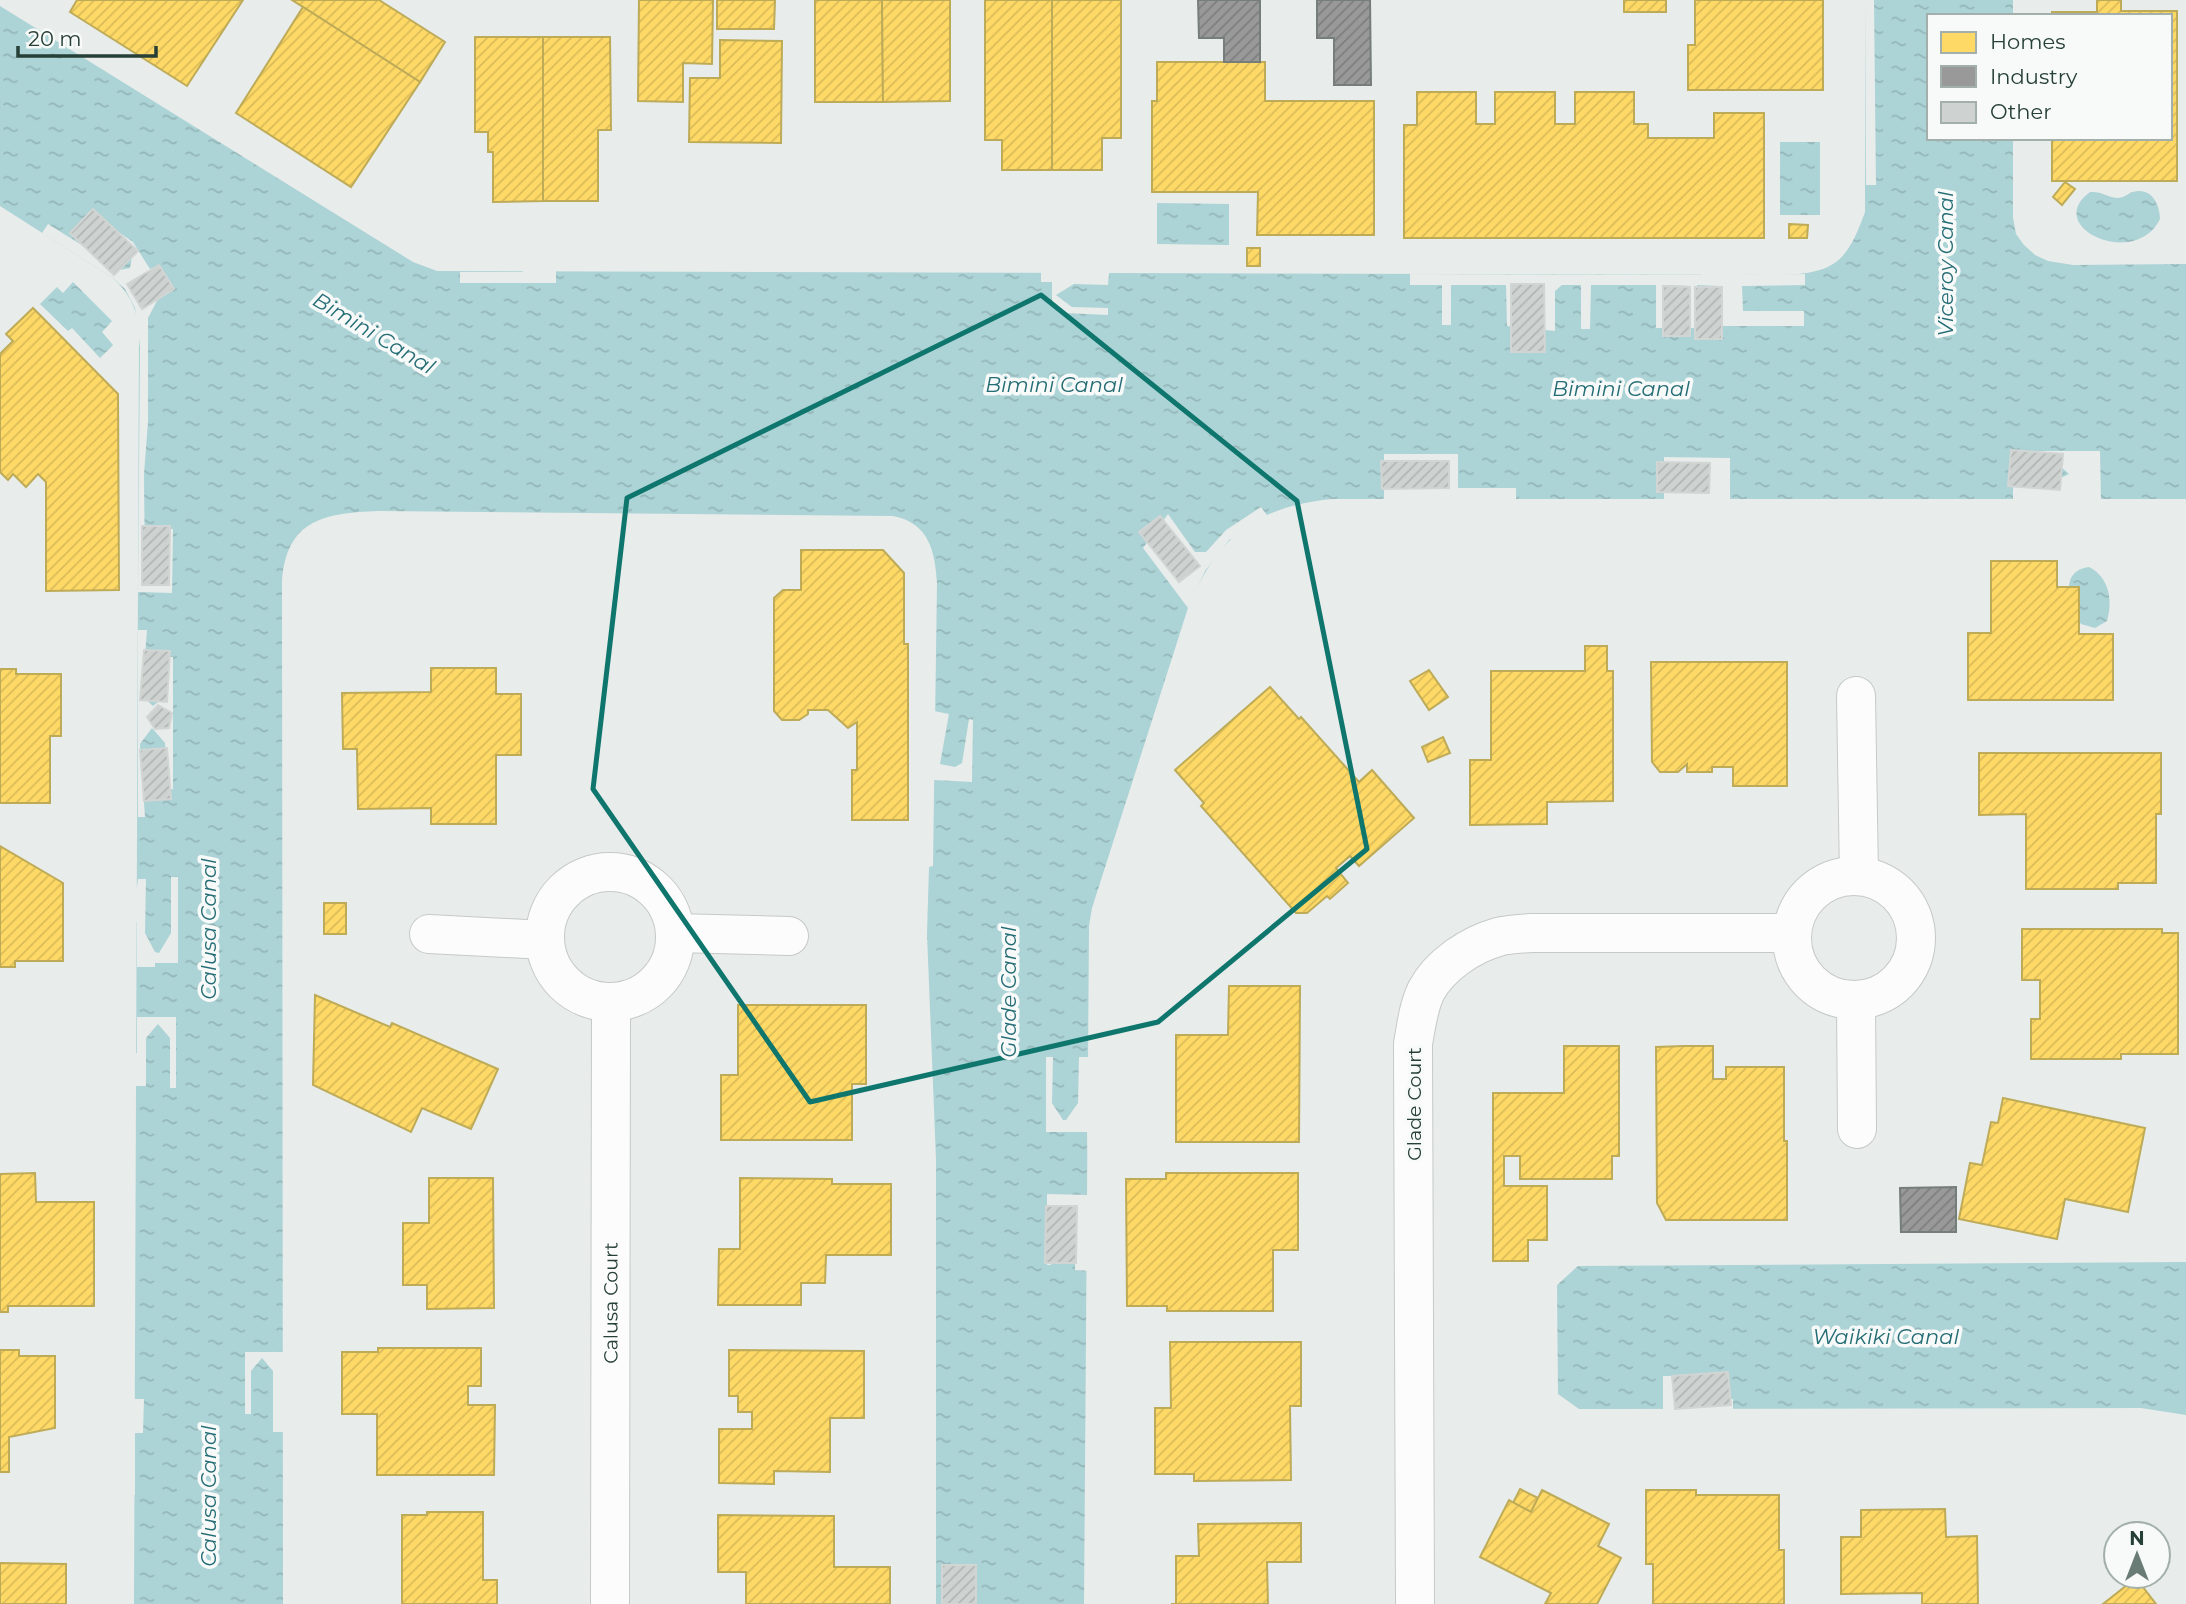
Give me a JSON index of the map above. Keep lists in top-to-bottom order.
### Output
{
  "streets": {
    "street": ["Glade Court", "Calusa Court"]
  },
  "water": [
    "Viceroy Canal",
    "Bimini Canal",
    "Calusa Canal",
    "Glade Canal",
    "Waikiki Canal"
  ],
  "legend": ["Homes", "Industry", "Other"],
  "scale_bar": "20 m",
  "north": "top"
}
